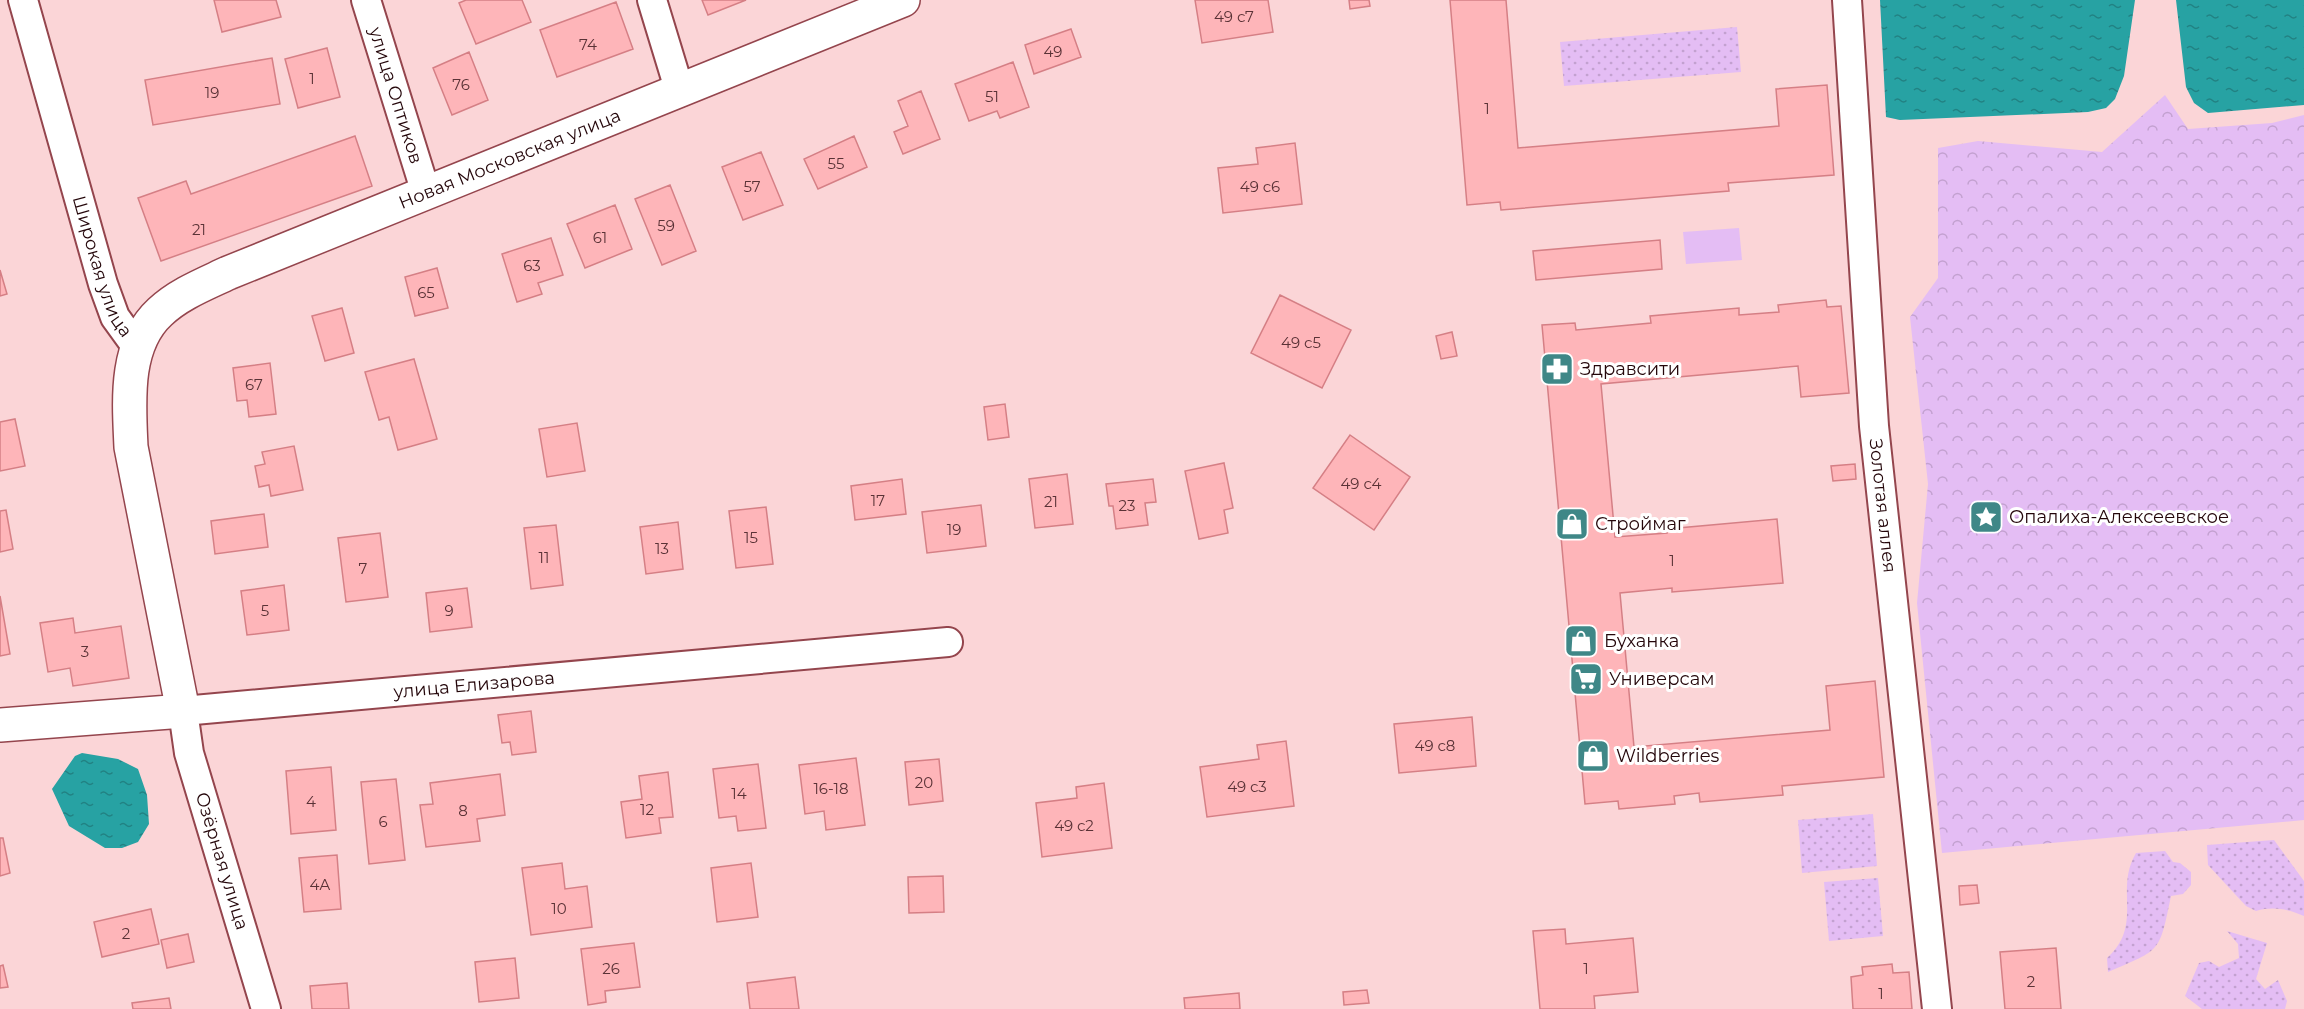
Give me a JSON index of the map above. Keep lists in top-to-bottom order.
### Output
{
  "streets": {
    "street": [
      "улица Оптиков",
      "Новая Московская улица",
      "Широкая улица",
      "Золотая аллея",
      "улица Елизарова",
      "Озёрная улица"
    ]
  },
  "crossings": [
    ["улица Оптиков", "Новая Московская улица"],
    ["Новая Московская улица", "Широкая улица"],
    ["Широкая улица", "улица Елизарова"],
    ["Широкая улица", "Озёрная улица"],
    ["улица Елизарова", "Озёрная улица"]
  ],
  "places": {
    "pharmacy": ["Здравсити"],
    "place": ["Опалиха-Алексеевское"],
    "shop": ["Строймаг", "Буханка", "Wildberries"],
    "supermarket": ["Универсам"]
  },
  "house_numbers": [
    "49 с7",
    "74",
    "49",
    "1",
    "76",
    "19",
    "51",
    "1",
    "55",
    "57",
    "49 с6",
    "59",
    "21",
    "61",
    "63",
    "65",
    "49 с5",
    "67",
    "49 с4",
    "17",
    "21",
    "23",
    "19",
    "15",
    "13",
    "11",
    "1",
    "7",
    "5",
    "9",
    "3",
    "49 с8",
    "20",
    "49 с3",
    "16-18",
    "14",
    "4",
    "12",
    "8",
    "6",
    "49 с2",
    "4А",
    "10",
    "2",
    "26",
    "1",
    "2",
    "1"
  ]
}
